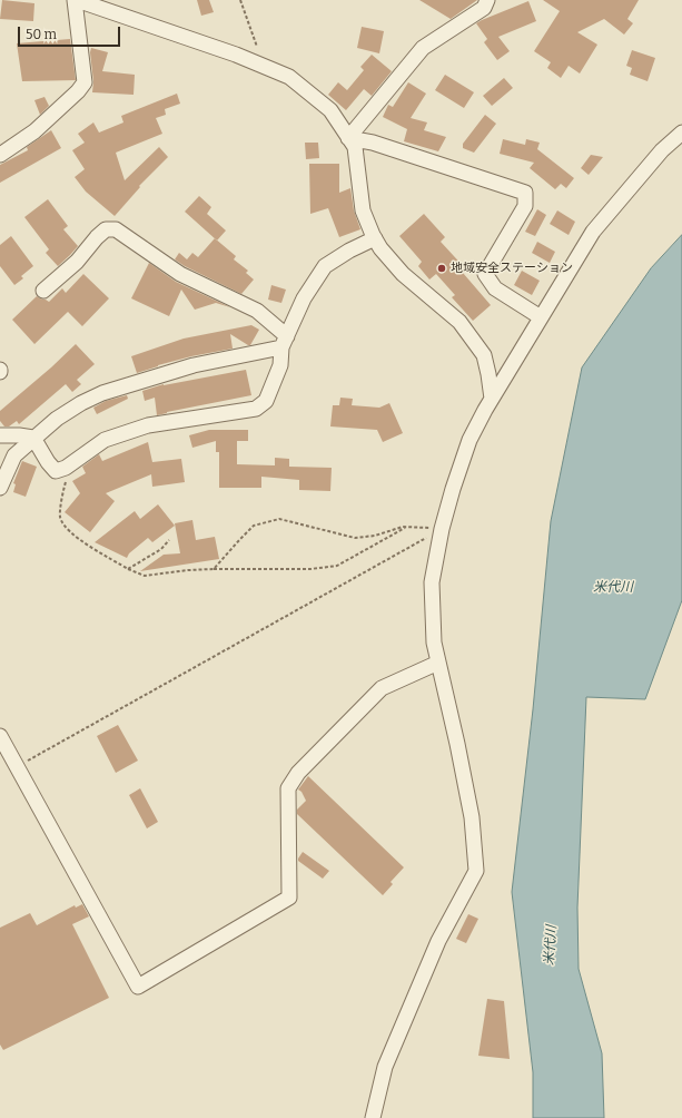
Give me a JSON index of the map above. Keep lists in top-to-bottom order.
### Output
{
  "water": ["米代川"],
  "places": ["地域安全ステーション"],
  "scale_bar": "50 m"
}
